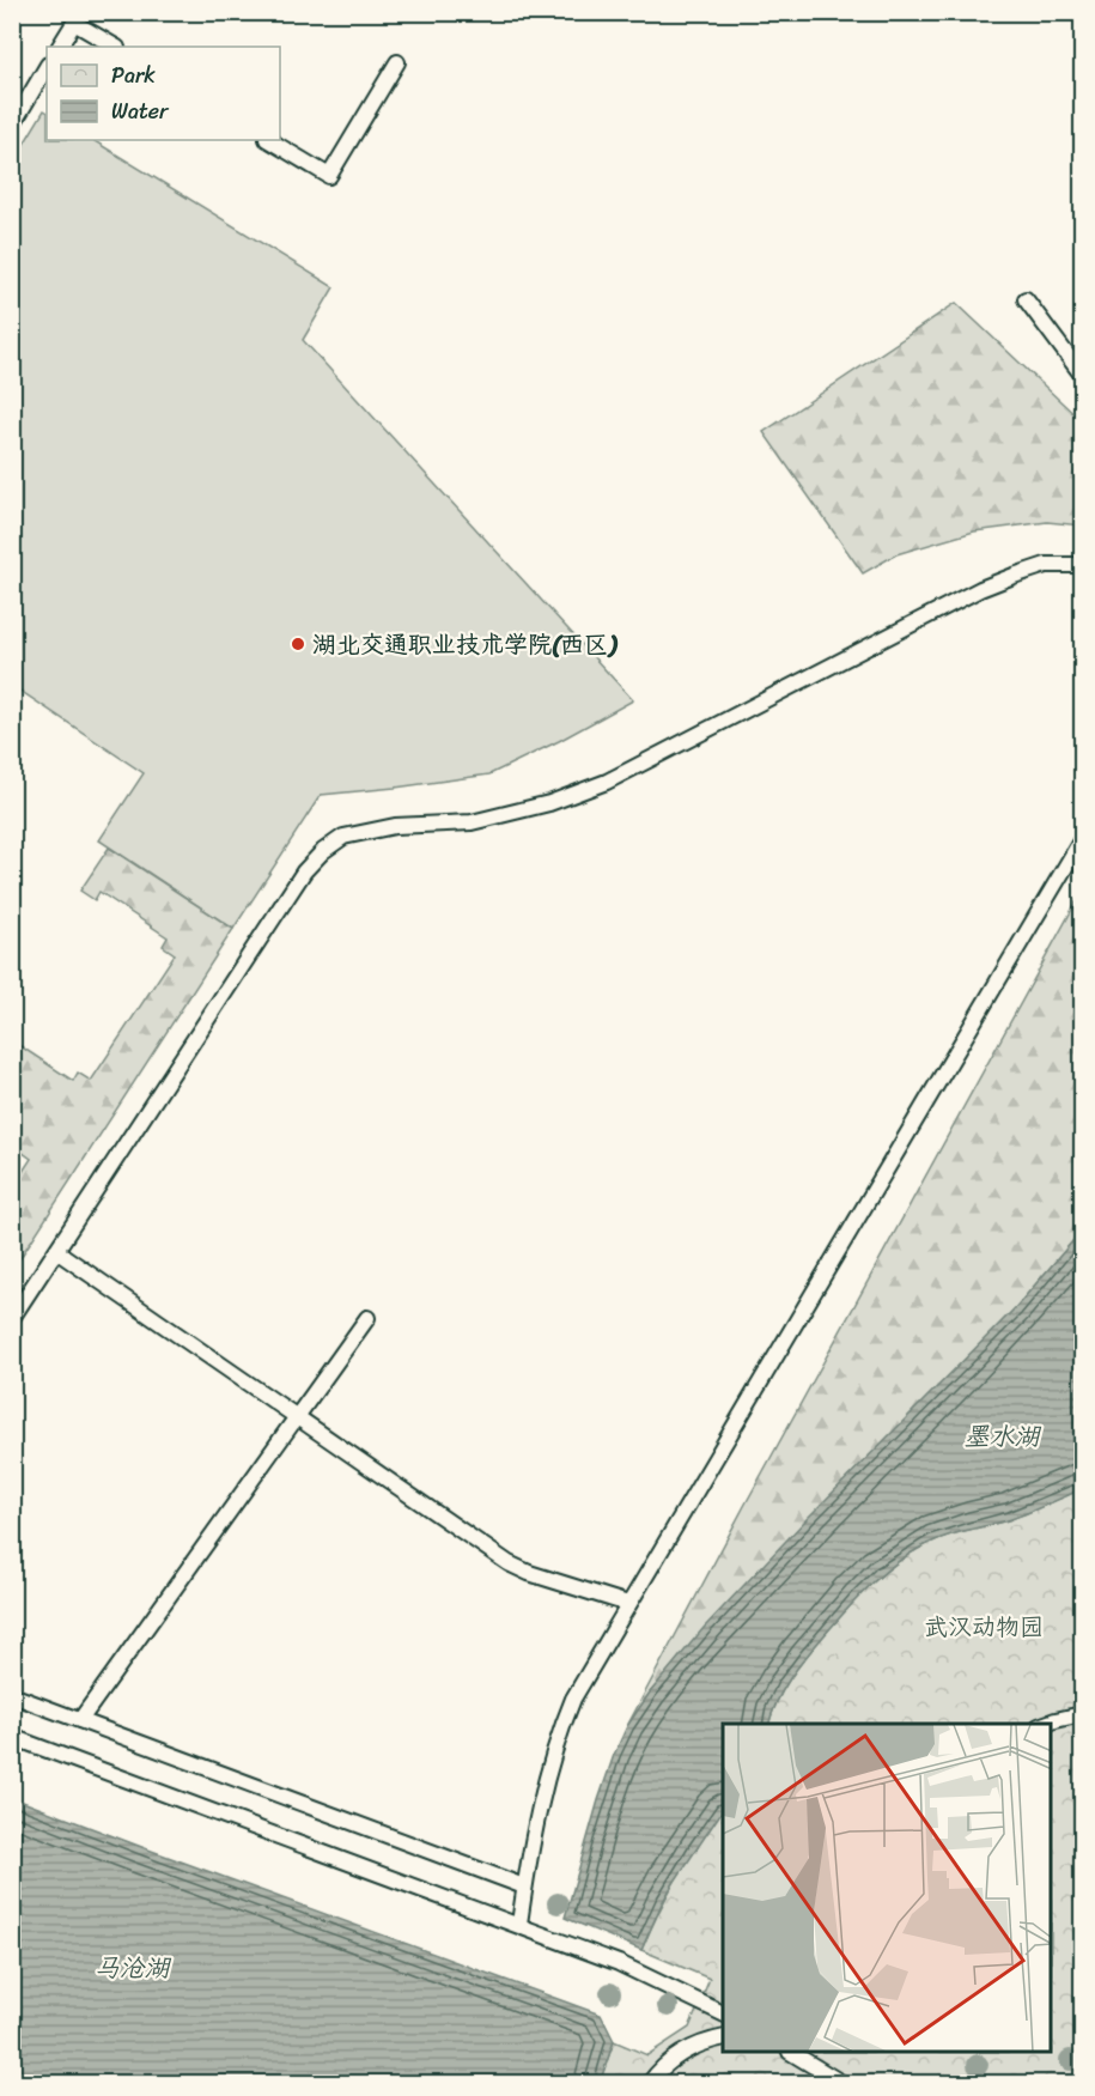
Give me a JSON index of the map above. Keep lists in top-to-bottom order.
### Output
{
  "water": ["墨水湖", "马沧湖"],
  "parks": ["武汉动物园"],
  "places": ["湖北交通职业技术学院(西区)"],
  "legend": ["Park", "Water"]
}
